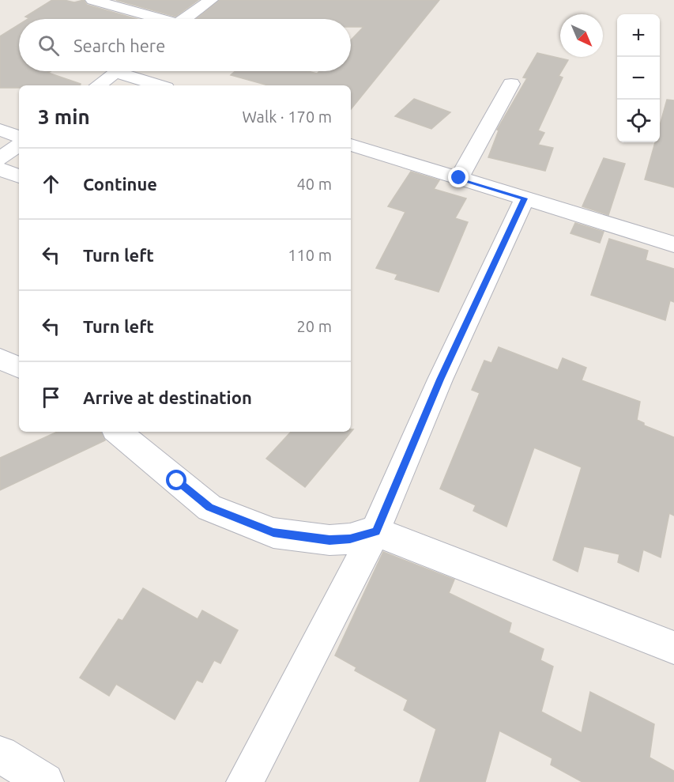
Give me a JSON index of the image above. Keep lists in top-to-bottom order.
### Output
{
  "north": "bottom right",
  "page": {
    "map_buttons": ["+", "−"],
    "search": "Search here",
    "heading": ["3 min", "Walk · 170 m"],
    "list": [
      ["Continue", "40 m"],
      ["Turn left", "110 m"],
      ["Turn left", "20 m"],
      "Arrive at destination"
    ]
  }
}
